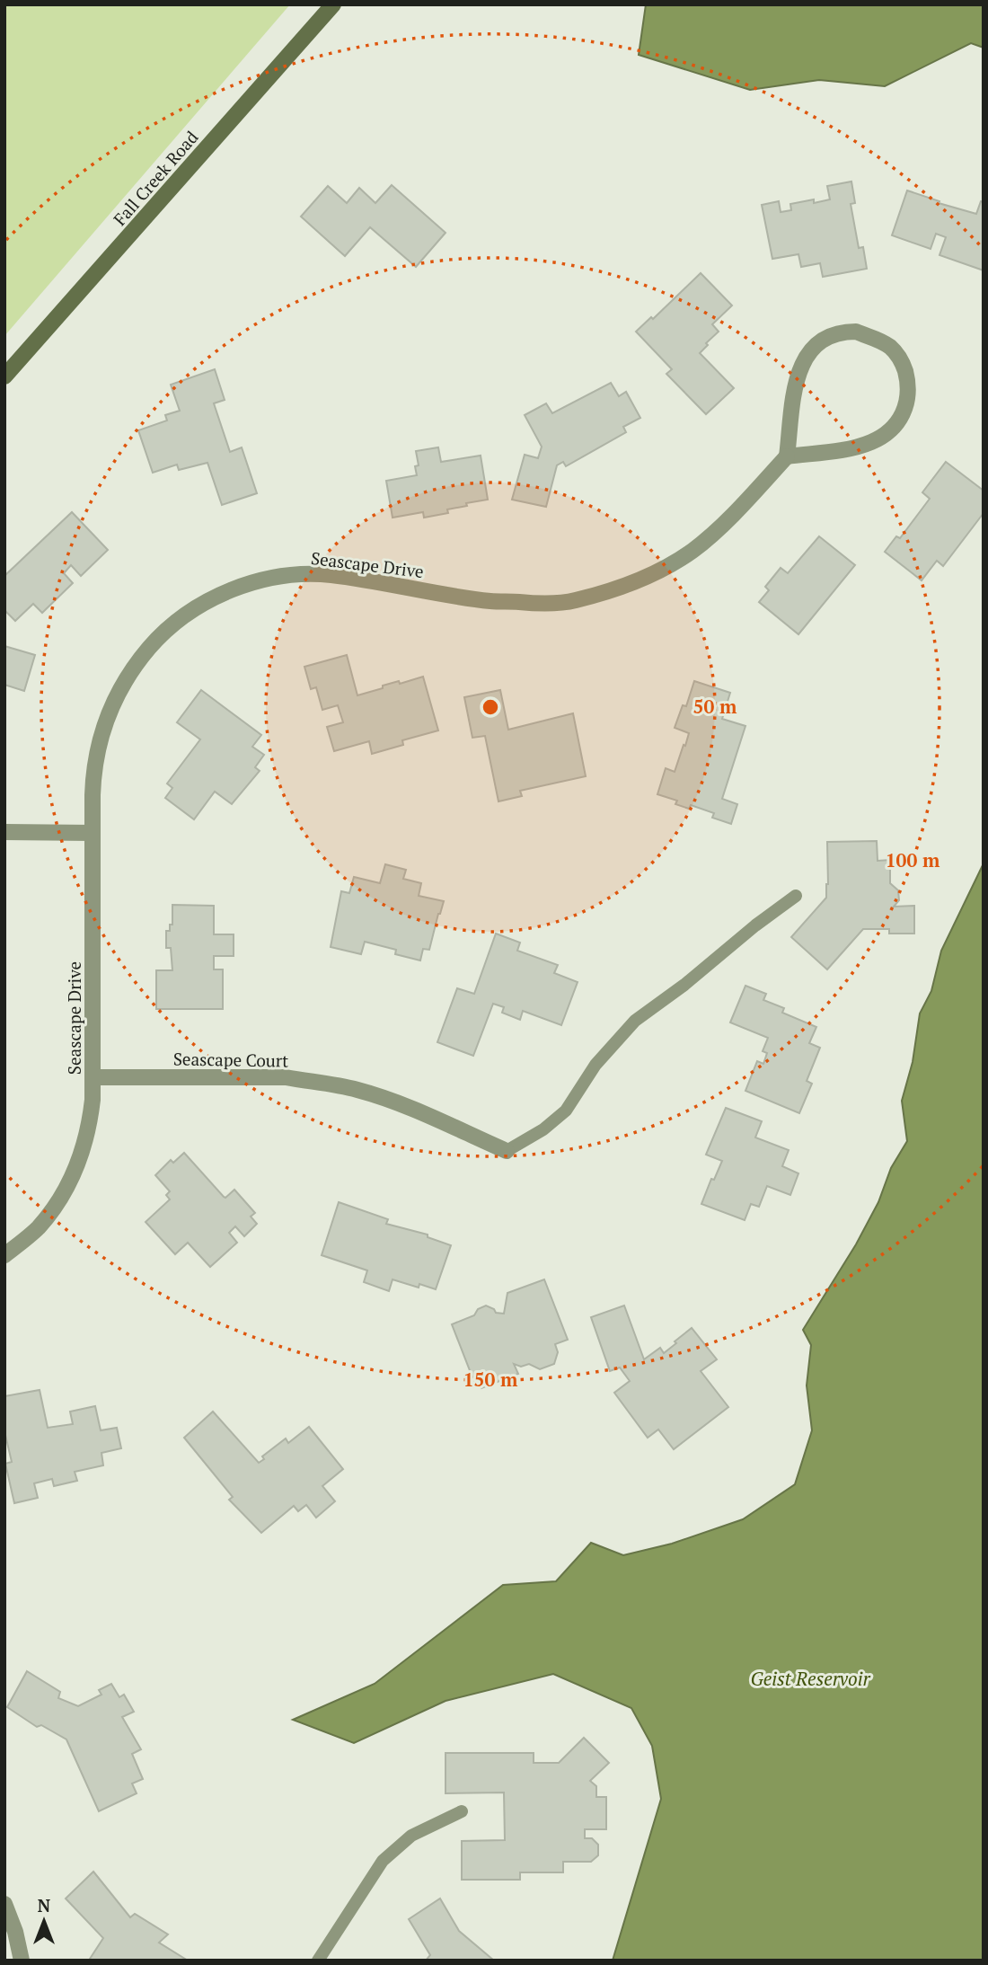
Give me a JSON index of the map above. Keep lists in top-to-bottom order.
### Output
{
  "streets": {
    "main road": ["Fall Creek Road"],
    "street": ["Seascape Drive", "Seascape Court"]
  },
  "crossings": [
    ["Seascape Drive", "Seascape Court"]
  ],
  "water": ["Geist Reservoir"],
  "north": "top",
  "rings": ["50 m", "100 m", "150 m"]
}
